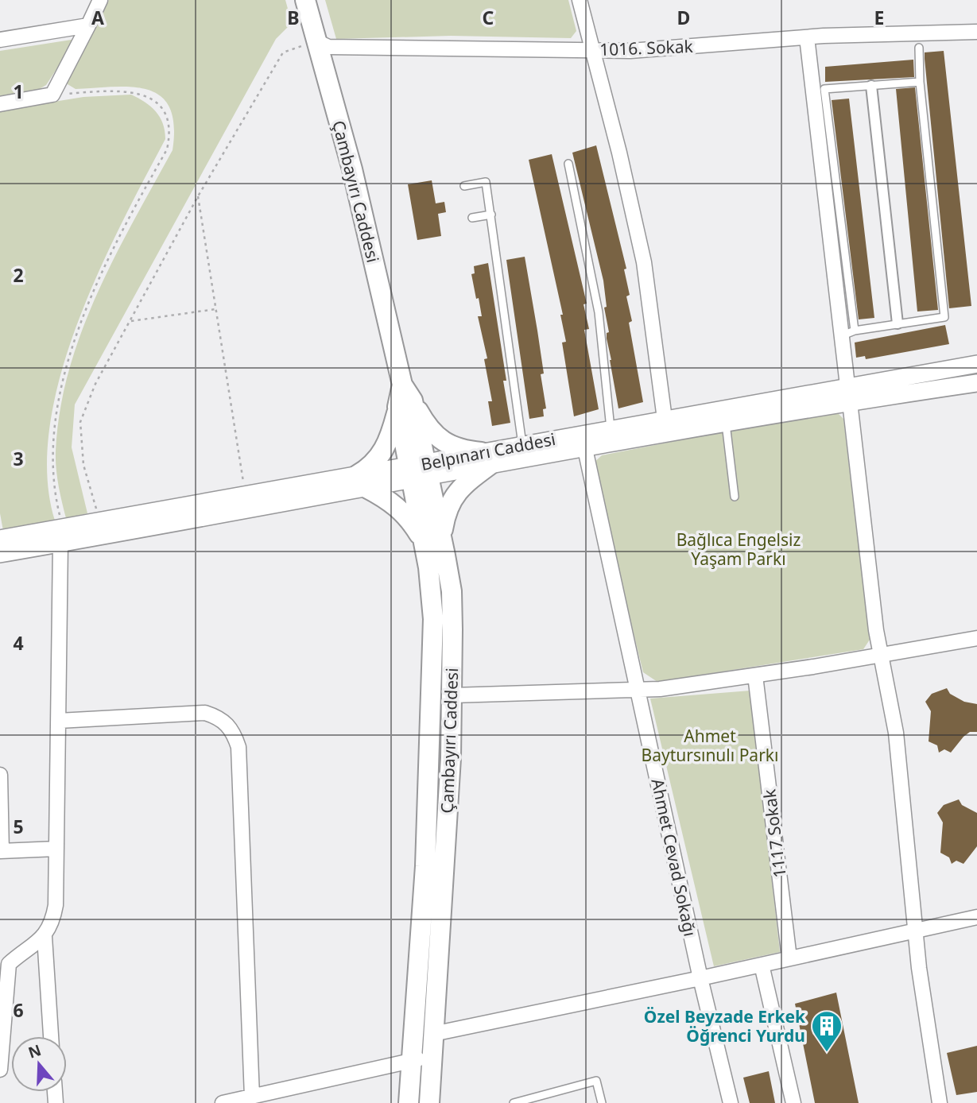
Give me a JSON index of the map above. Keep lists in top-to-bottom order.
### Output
{
  "streets": {
    "main road": ["Çambayırı Caddesi"],
    "street": [
      "1016. Sokak",
      "Belpınarı Caddesi",
      "1117 Sokak",
      "Ahmet Cevad Sokağı"
    ]
  },
  "crossings": [
    ["1016. Sokak", "Çambayırı Caddesi"],
    ["Çambayırı Caddesi", "Belpınarı Caddesi"],
    ["Belpınarı Caddesi", "Ahmet Cevad Sokağı"]
  ],
  "parks": ["Bağlıca Engelsiz Yaşam Parkı", "Ahmet Baytursınulı Parkı"],
  "places": {
    "building": ["Özel Beyzade Erkek Öğrenci Yurdu"]
  },
  "north": "top",
  "grid": {
    "columns": [
      "A",
      "B",
      "C",
      "D",
      "E"
    ],
    "rows": [
      "1",
      "2",
      "3",
      "4",
      "5",
      "6"
    ]
  }
}
